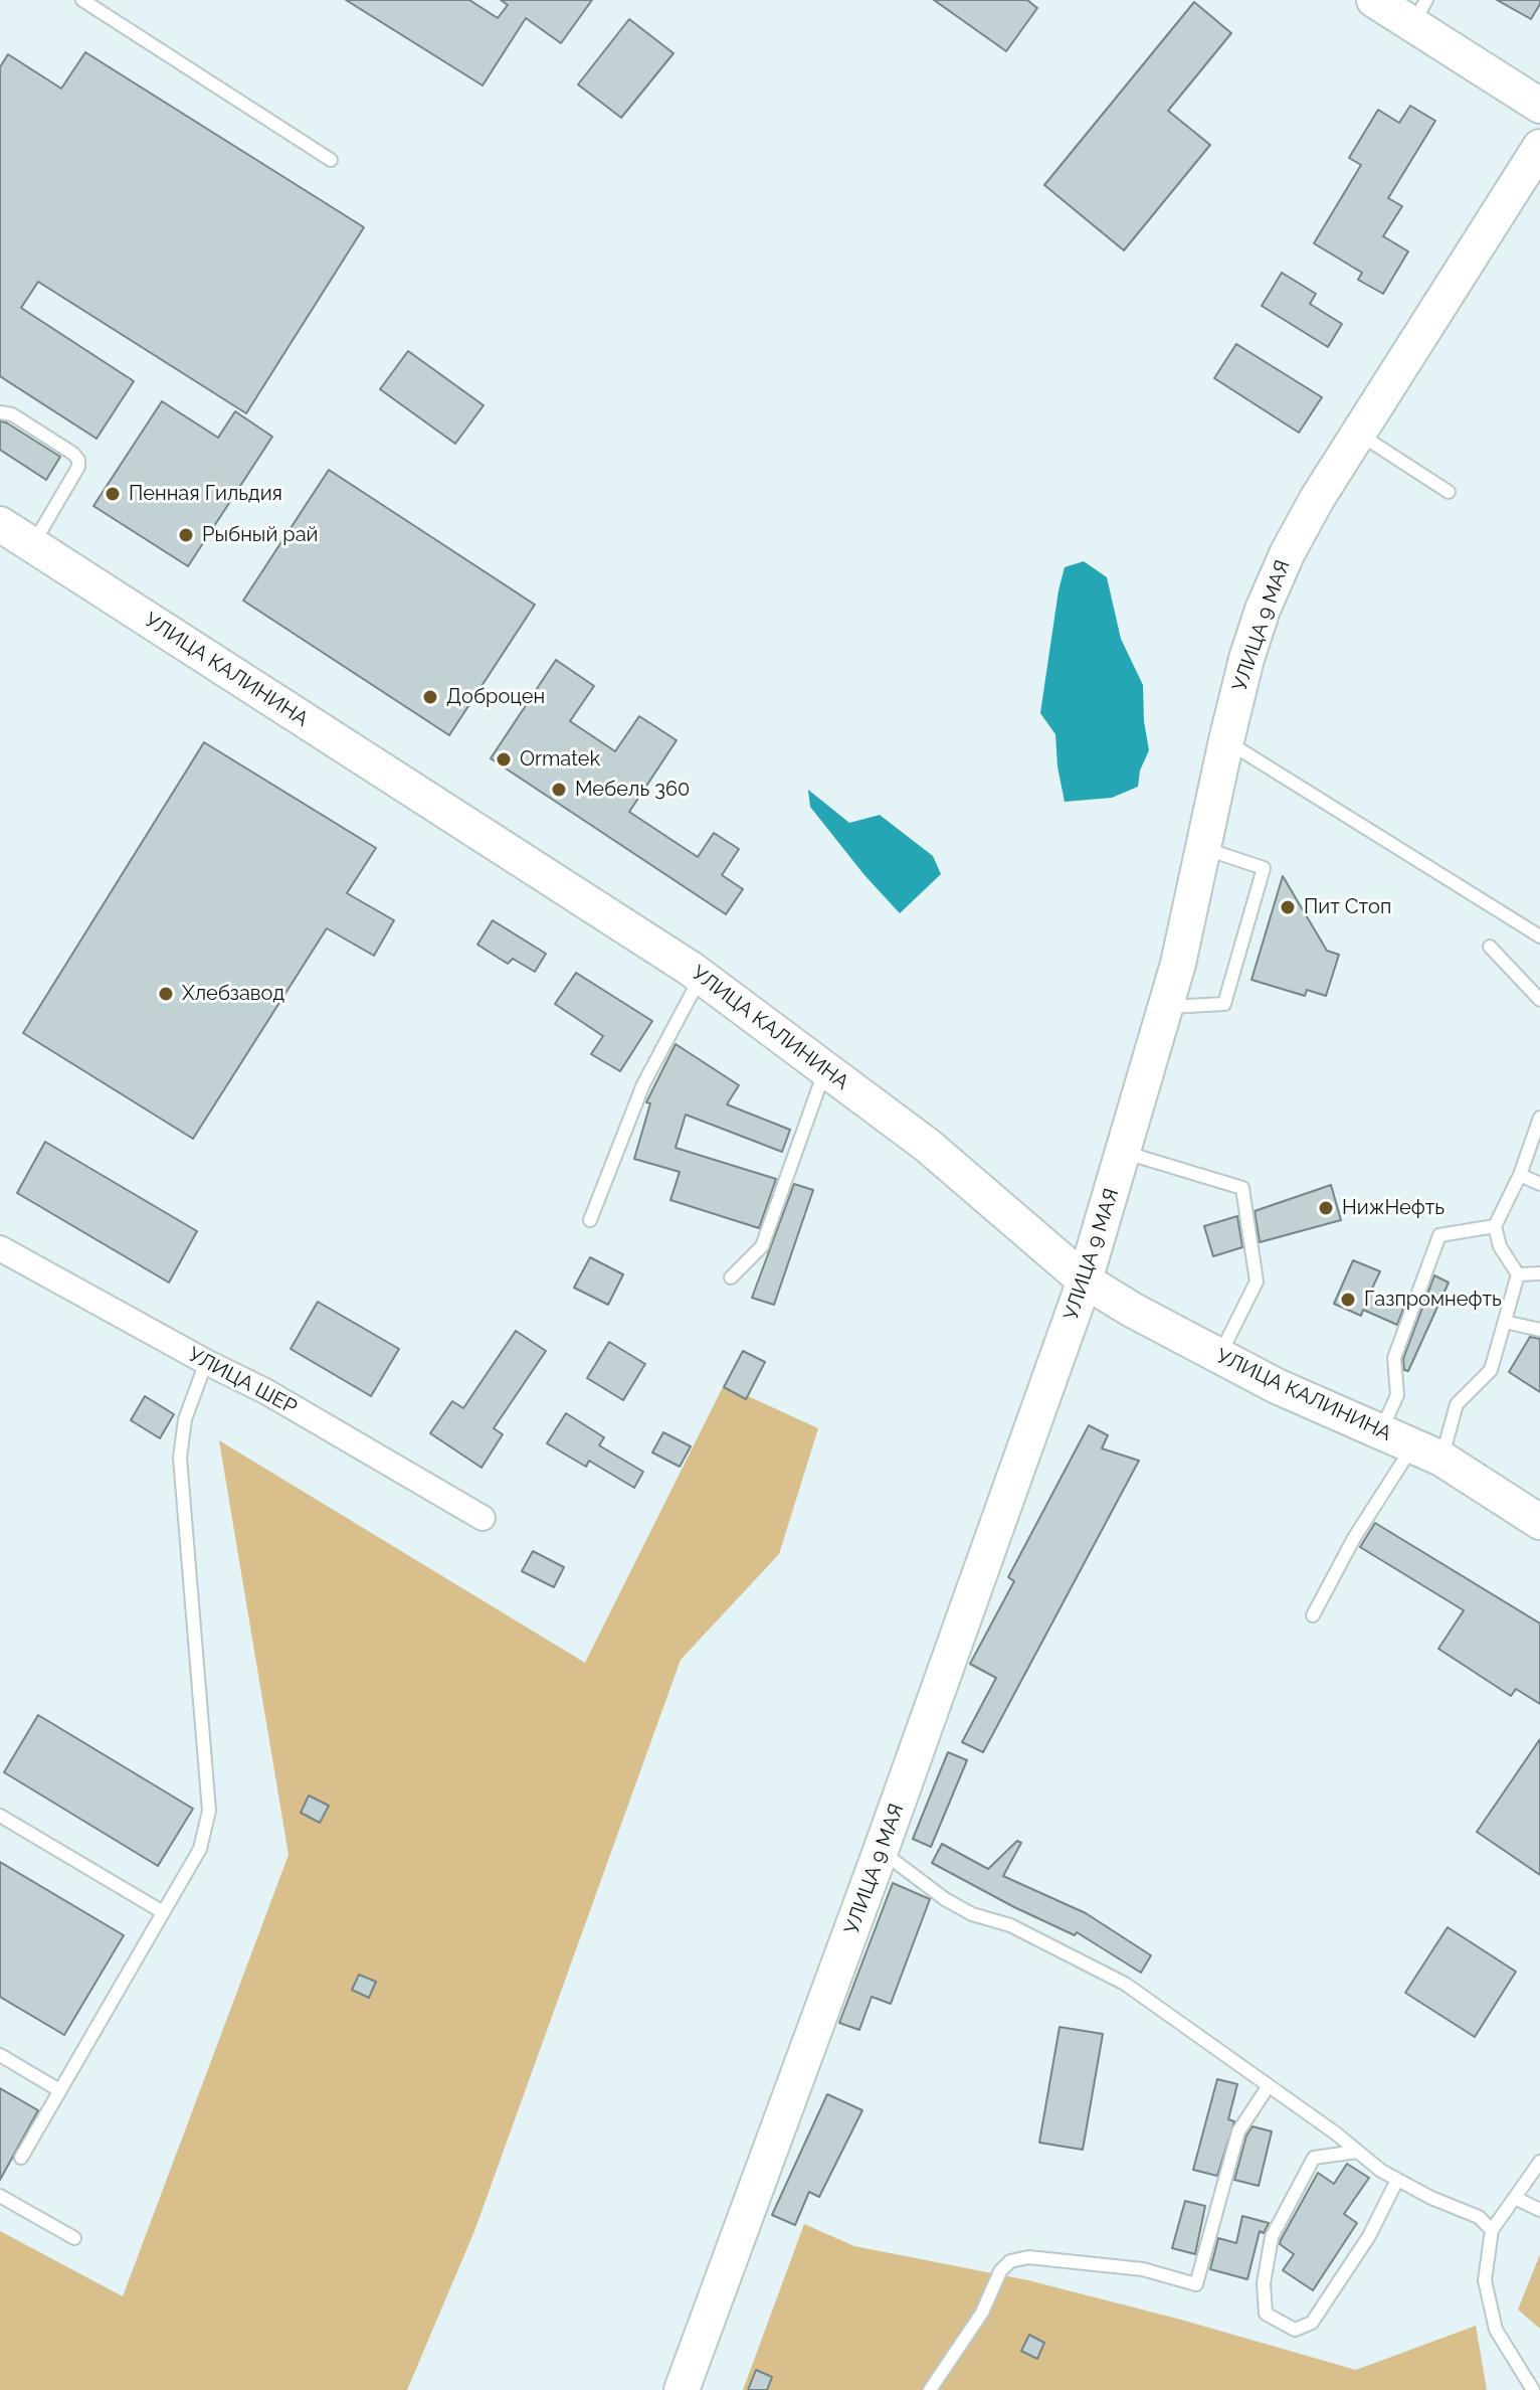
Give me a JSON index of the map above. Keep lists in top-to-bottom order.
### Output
{
  "streets": {
    "main road": ["УЛИЦА 9 МАЯ", "УЛИЦА КАЛИНИНА"],
    "street": ["УЛИЦА ШЕР"]
  },
  "crossings": [
    ["УЛИЦА 9 МАЯ", "УЛИЦА КАЛИНИНА"]
  ],
  "places": [
    "Пенная Гильдия",
    "Рыбный рай",
    "Доброцен",
    "Ormatek",
    "Мебель 360",
    "Пит Стоп",
    "Хлебзавод",
    "НижНефть",
    "Газпромнефть"
  ]
}
